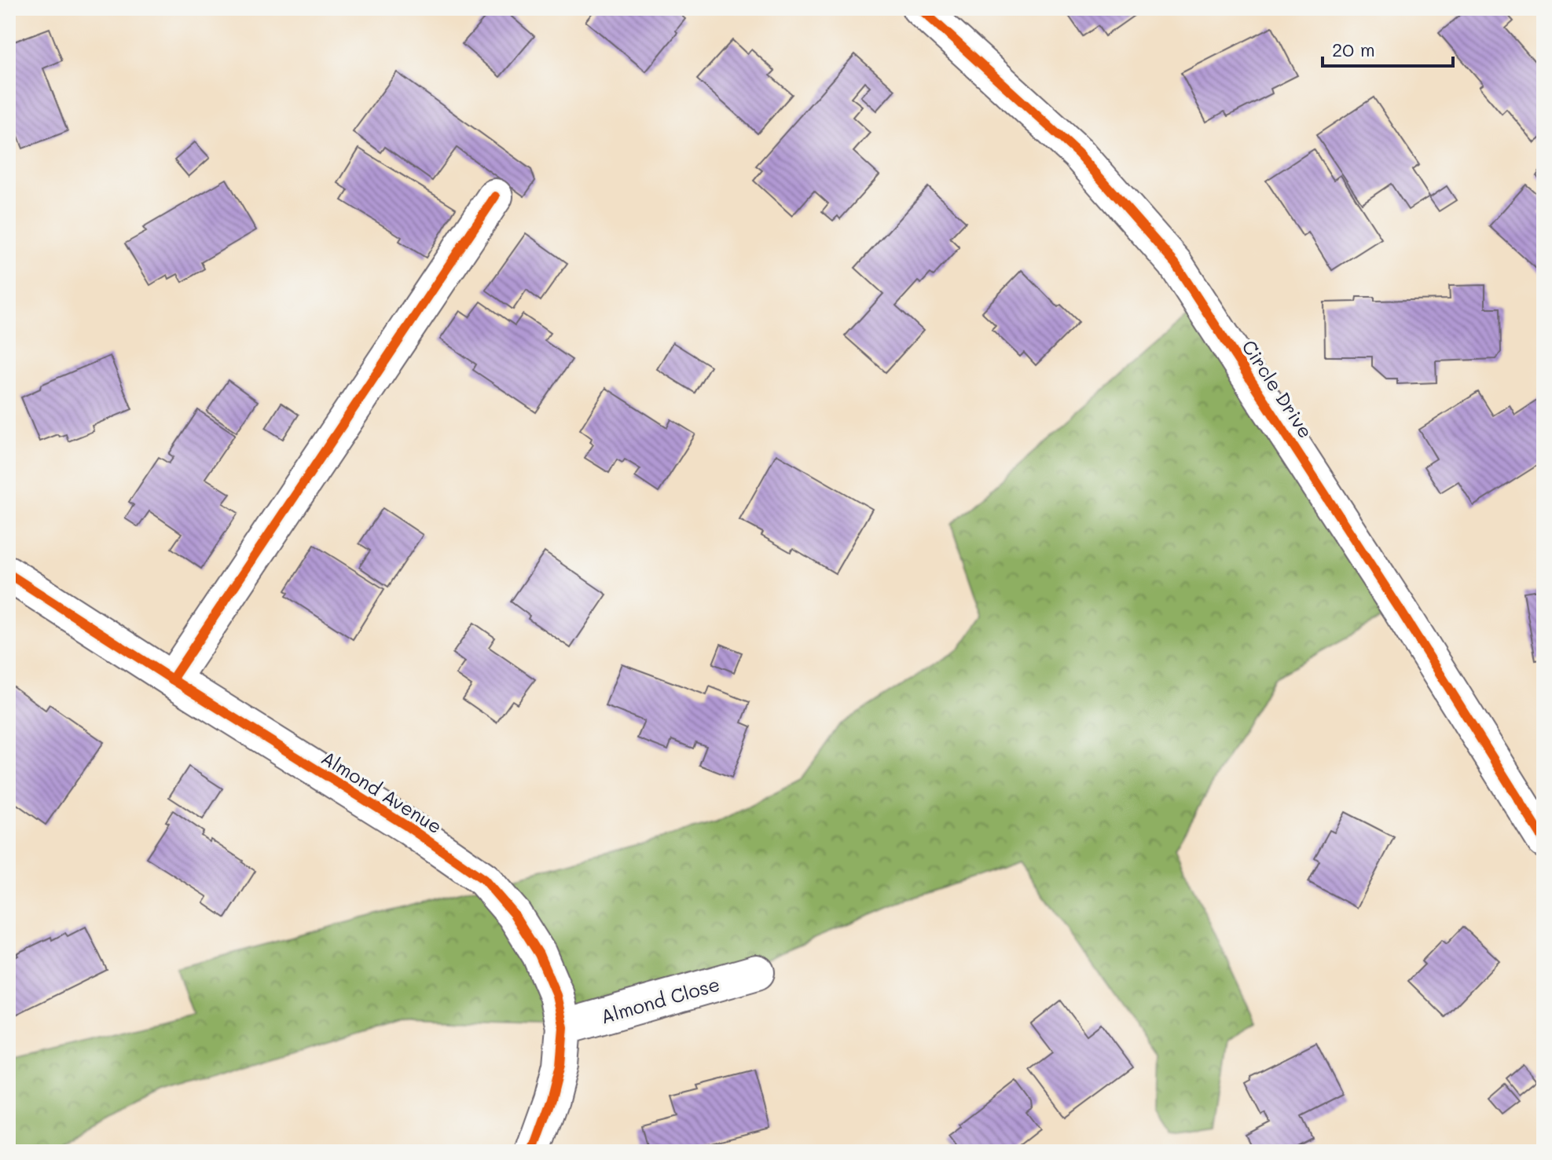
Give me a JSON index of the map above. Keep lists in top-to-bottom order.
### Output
{
  "streets": {
    "street": ["Circle Drive", "Almond Avenue", "Almond Close"]
  },
  "crossings": [
    ["Almond Avenue", "Almond Close"]
  ],
  "scale_bar": "20 m"
}
